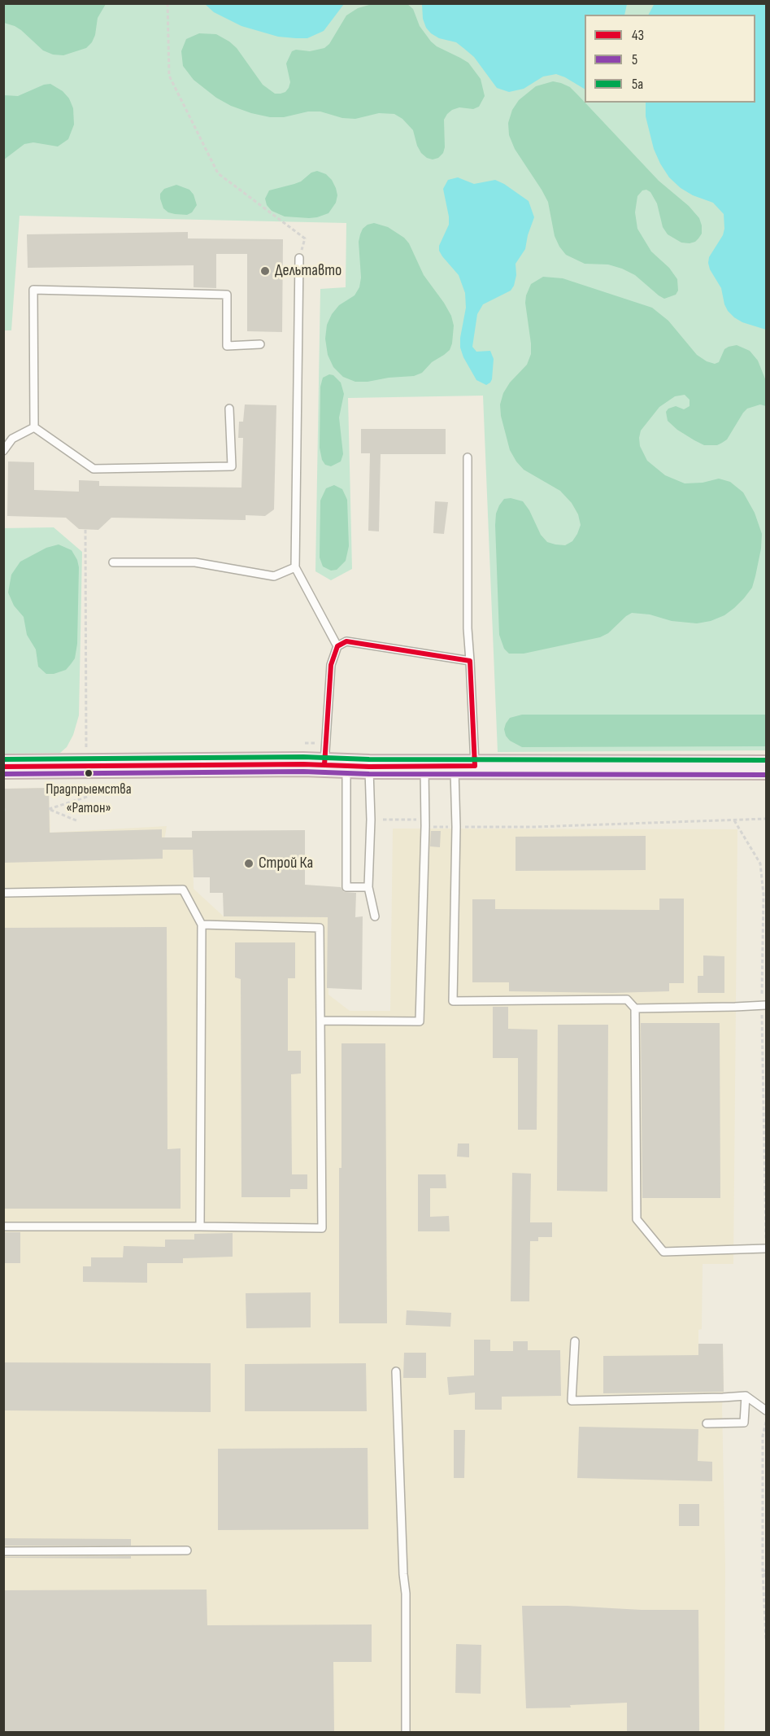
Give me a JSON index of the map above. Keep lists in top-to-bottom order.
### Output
{
  "places": ["Дельтавто", "Прадпрыемства «Ратон»", "Строй Ка"],
  "lines": ["transit line 43", "transit line 5а", "transit line 5"],
  "legend": ["43", "5", "5а"]
}
